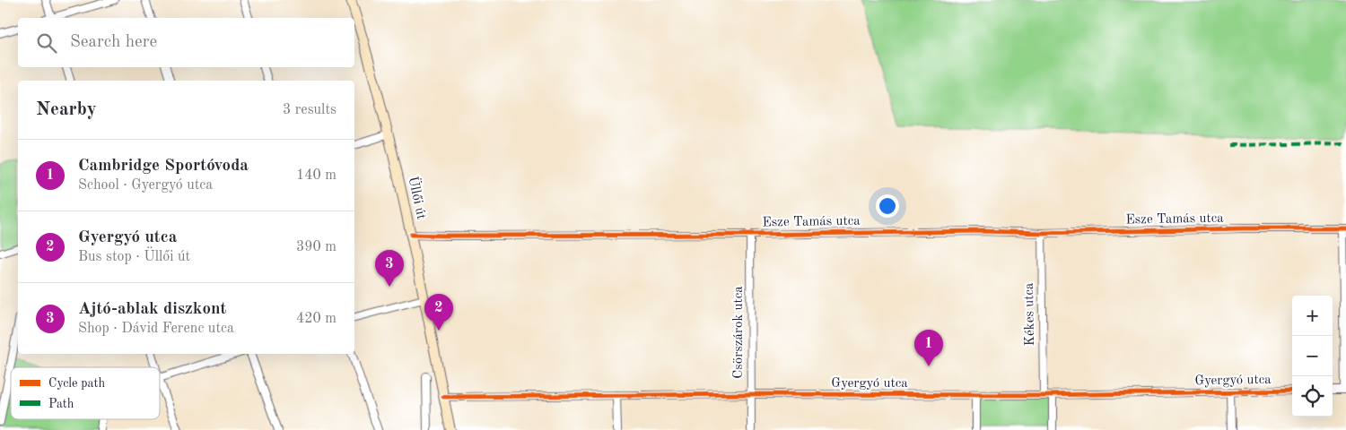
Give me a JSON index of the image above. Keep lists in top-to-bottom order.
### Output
{
  "streets": {
    "main road": ["Üllői út"],
    "street": [
      "Esze Tamás utca",
      "Kékes utca",
      "Csörszárok utca",
      "Gyergyó utca"
    ]
  },
  "crossings": [
    ["Üllői út", "Esze Tamás utca"],
    ["Üllői út", "Gyergyó utca"],
    ["Esze Tamás utca", "Kékes utca"],
    ["Esze Tamás utca", "Csörszárok utca"],
    ["Kékes utca", "Gyergyó utca"],
    ["Csörszárok utca", "Gyergyó utca"]
  ],
  "legend": ["Cycle path", "Path"],
  "page": {
    "search": "Search here",
    "heading": ["Nearby", "3 results"],
    "list": [
      {
        "mark": "1",
        "name": "Cambridge Sportóvoda",
        "note": "School · Gyergyó utca",
        "value": "140 m"
      },
      {
        "mark": "2",
        "name": "Gyergyó utca",
        "note": "Bus stop · Üllői út",
        "value": "390 m"
      },
      {
        "mark": "3",
        "name": "Ajtó-ablak diszkont",
        "note": "Shop · Dávid Ferenc utca",
        "value": "420 m"
      }
    ],
    "pins": ["3", "2", "1"],
    "map_buttons": ["+", "−"]
  }
}
